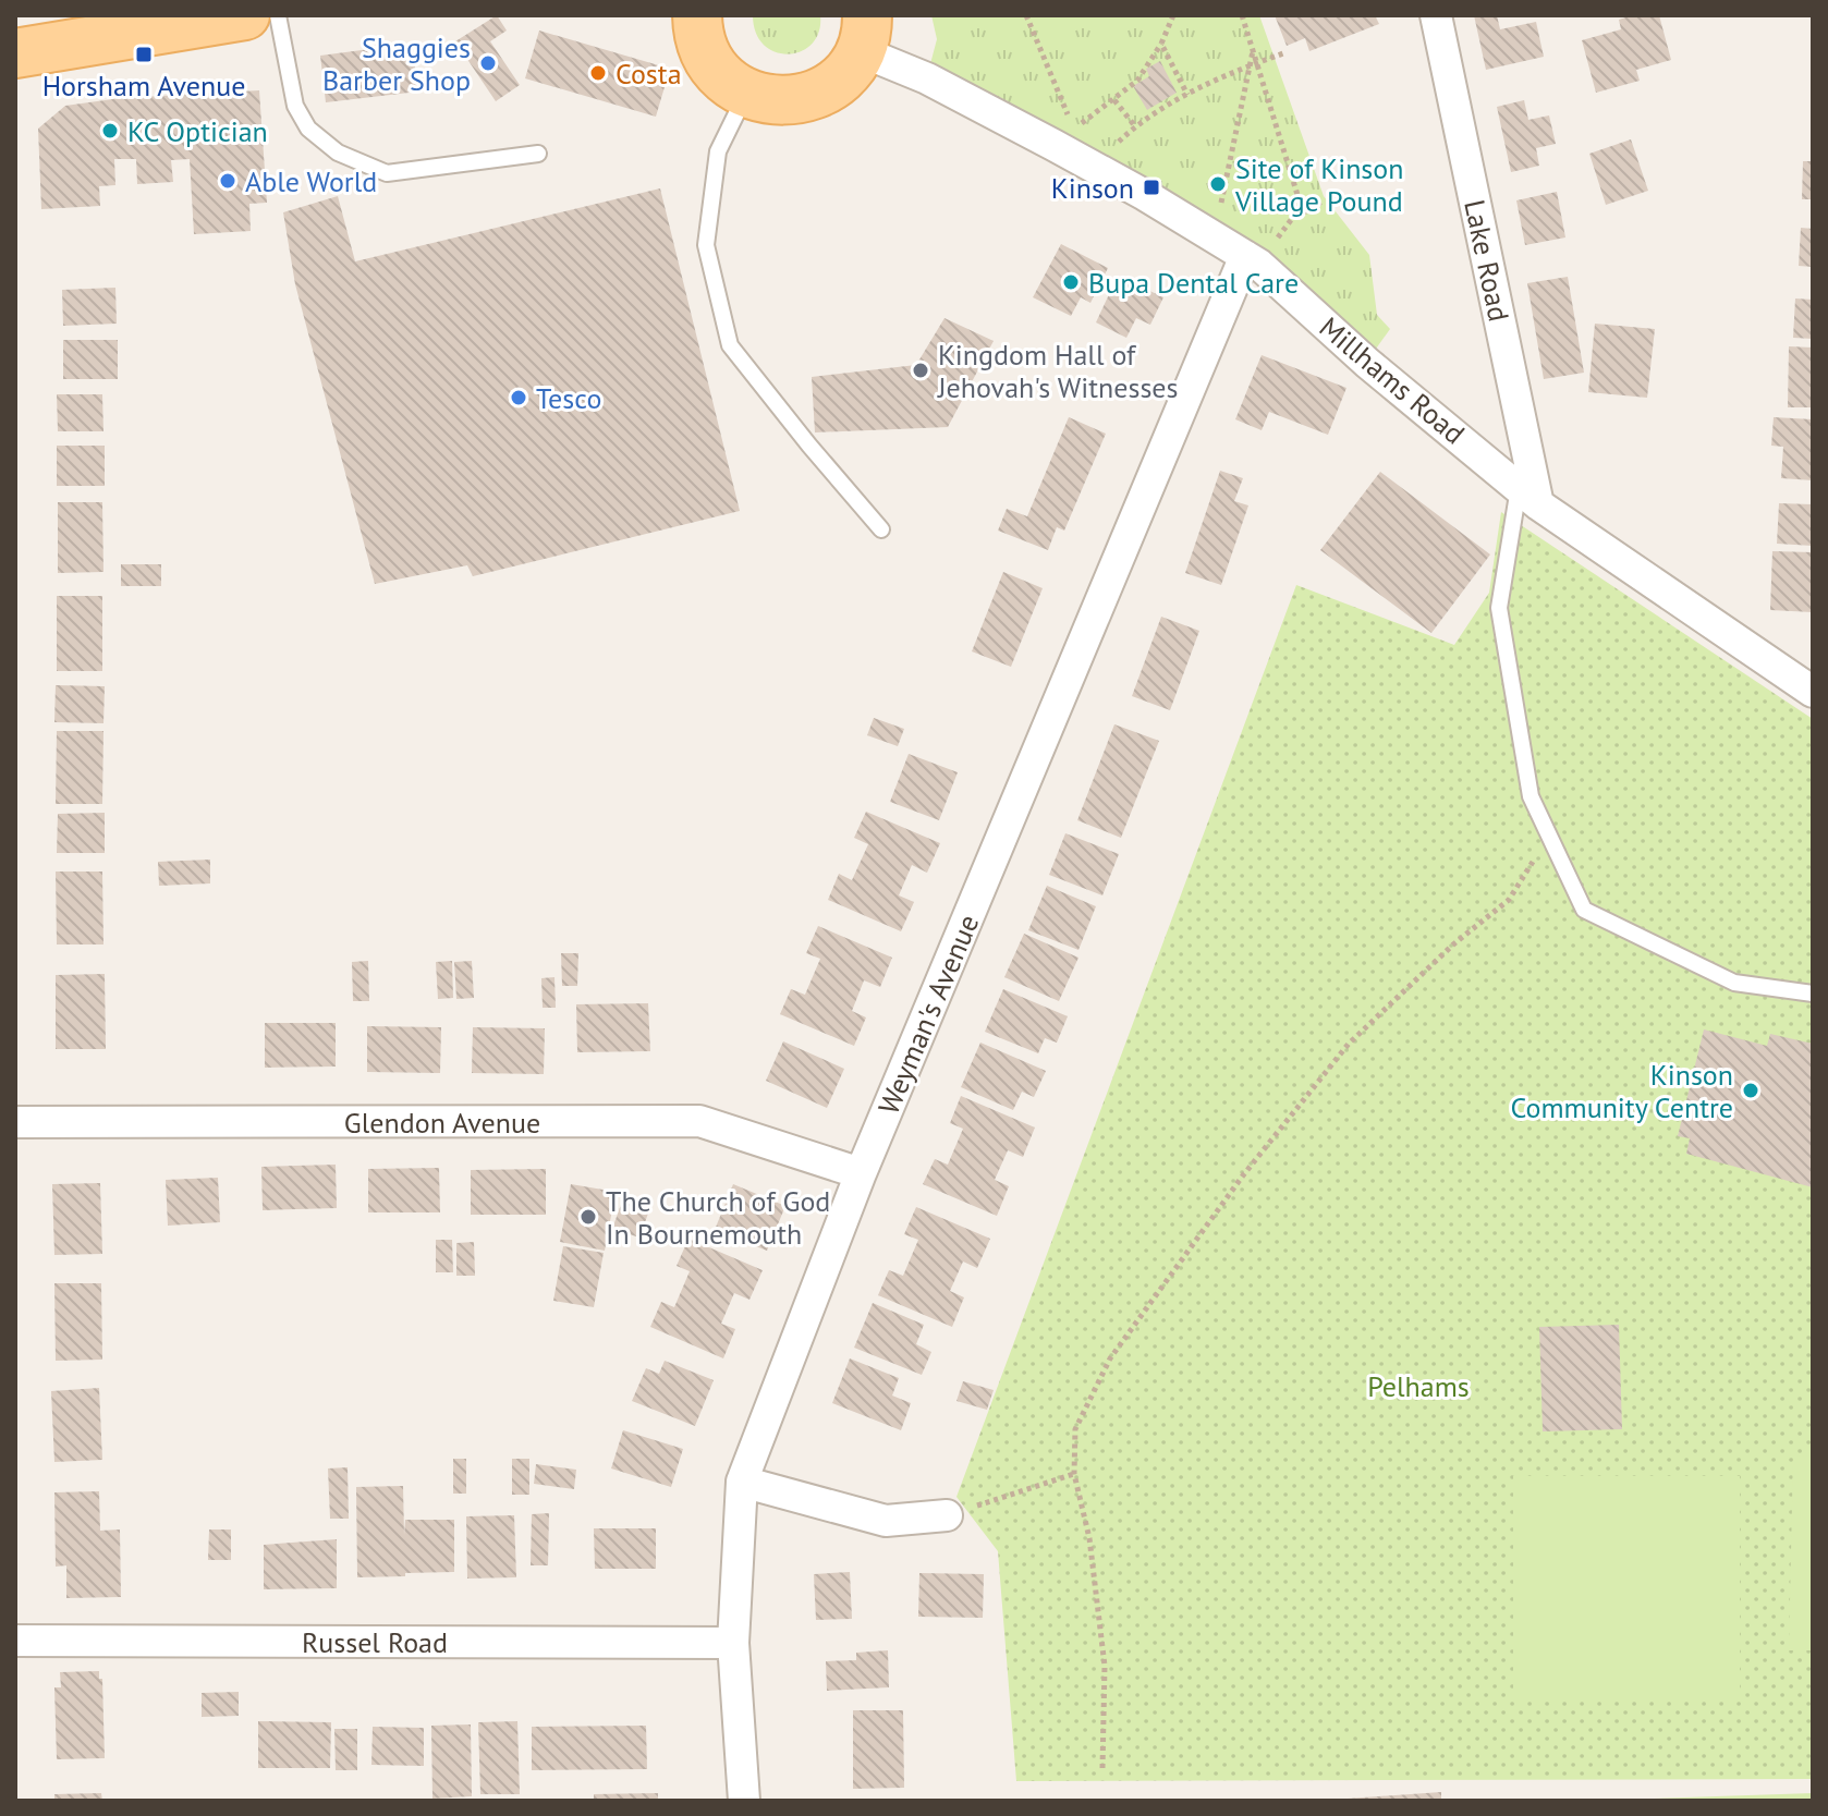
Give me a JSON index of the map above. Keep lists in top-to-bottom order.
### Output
{
  "streets": {
    "street": [
      "Lake Road",
      "Millhams Road",
      "Weyman's Avenue",
      "Glendon Avenue",
      "Russel Road"
    ]
  },
  "crossings": [
    ["Lake Road", "Millhams Road"],
    ["Millhams Road", "Weyman's Avenue"],
    ["Weyman's Avenue", "Glendon Avenue"],
    ["Weyman's Avenue", "Russel Road"]
  ],
  "parks": ["Pelhams"],
  "places": {
    "transit": ["Horsham Avenue", "Kinson"],
    "other": [
      "Shaggies Barber Shop",
      "Costa",
      "KC Optician",
      "Able World",
      "Site of Kinson Village Pound",
      "Bupa Dental Care",
      "Kingdom Hall of Jehovah's Witnesses",
      "Tesco",
      "Kinson Community Centre",
      "The Church of God In Bournemouth"
    ]
  }
}
